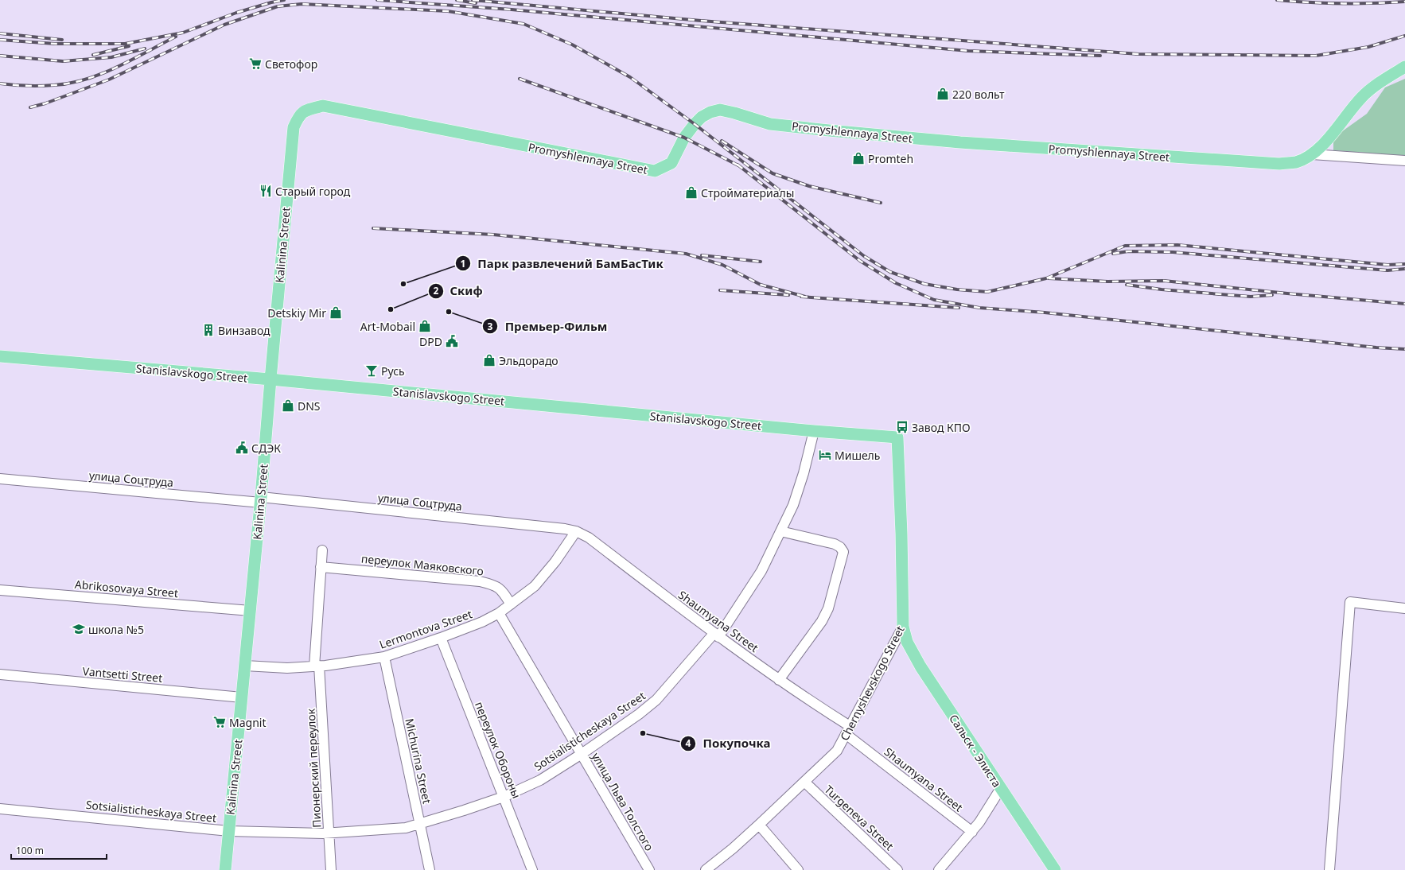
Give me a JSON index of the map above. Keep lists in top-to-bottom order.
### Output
{
  "streets": {
    "main road": [
      "Promyshlennaya Street",
      "Kalinina Street",
      "Stanislavskogo Street",
      "Chernyshevskogo Street",
      "Сальск - Элиста"
    ],
    "street": [
      "улица Соцтруда",
      "переулок Маяковского",
      "Abrikosovaya Street",
      "Shaumyana Street",
      "Lermontova Street",
      "Vantsetti Street",
      "Sotsialisticheskaya Street",
      "переулок Обороны",
      "Michurina Street",
      "Пионерский переулок",
      "улица Льва Толстого",
      "Turgeneva Street"
    ]
  },
  "crossings": [
    ["Promyshlennaya Street", "Kalinina Street"],
    ["Kalinina Street", "Stanislavskogo Street"],
    ["Kalinina Street", "улица Соцтруда"],
    ["Kalinina Street", "Abrikosovaya Street"],
    ["Kalinina Street", "Lermontova Street"],
    ["Kalinina Street", "Vantsetti Street"],
    ["Kalinina Street", "Sotsialisticheskaya Street"],
    ["Stanislavskogo Street", "Chernyshevskogo Street"],
    ["Stanislavskogo Street", "Sotsialisticheskaya Street"],
    ["улица Соцтруда", "Shaumyana Street"],
    ["улица Соцтруда", "Lermontova Street"],
    ["переулок Маяковского", "Lermontova Street"],
    ["Shaumyana Street", "Lermontova Street"],
    ["Shaumyana Street", "Chernyshevskogo Street"],
    ["Shaumyana Street", "Sotsialisticheskaya Street"],
    ["Lermontova Street", "переулок Обороны"],
    ["Lermontova Street", "Michurina Street"],
    ["Lermontova Street", "Пионерский переулок"],
    ["Lermontova Street", "улица Льва Толстого"],
    ["Chernyshevskogo Street", "Сальск - Элиста"],
    ["Chernyshevskogo Street", "Turgeneva Street"],
    ["Sotsialisticheskaya Street", "переулок Обороны"],
    ["Sotsialisticheskaya Street", "Michurina Street"],
    ["Sotsialisticheskaya Street", "Пионерский переулок"],
    ["Sotsialisticheskaya Street", "улица Льва Толстого"]
  ],
  "places": {
    "supermarket": ["Светофор", "Magnit"],
    "shop": [
      "220 вольт",
      "Promteh",
      "Стройматериалы",
      "Detskiy Mir",
      "Art-Mobail",
      "Эльдорадо",
      "DNS"
    ],
    "restaurant": ["Старый город"],
    "other": [
      "Парк развлечений БамБасТик",
      "Скиф",
      "Премьер-Фильм",
      "Покупочка"
    ],
    "building": ["Винзавод"],
    "public building": ["DPD", "СДЭК"],
    "bar": ["Русь"],
    "bus stop": ["Завод КПО"],
    "hotel": ["Мишель"],
    "school or university": ["школа №5"]
  },
  "scale_bar": "100 m"
}
